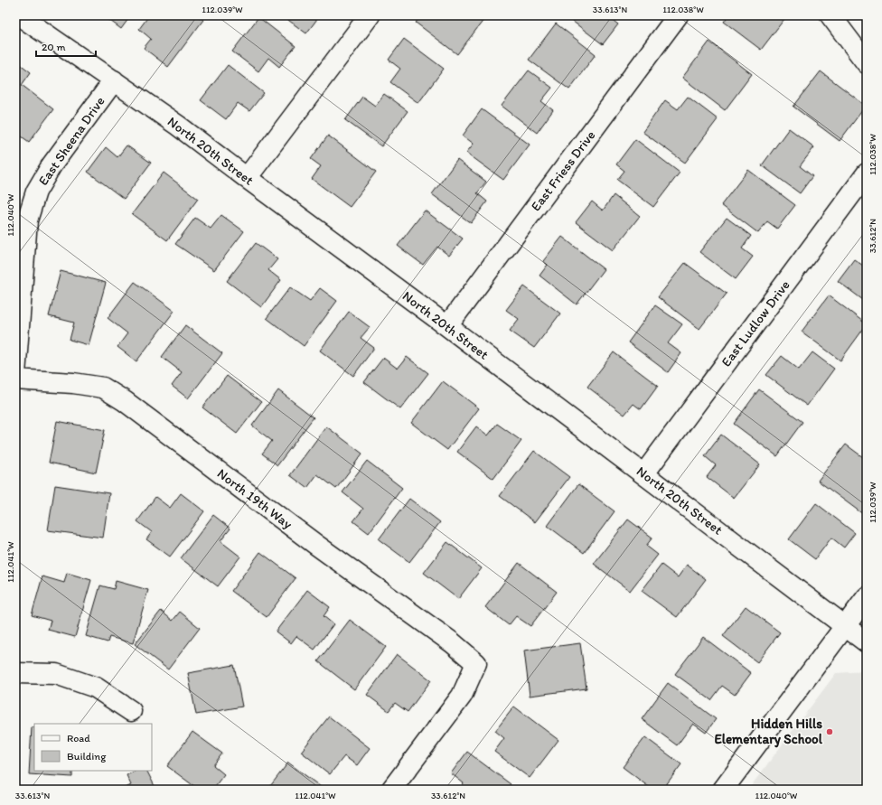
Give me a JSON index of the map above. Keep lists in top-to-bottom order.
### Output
{
  "streets": {
    "street": [
      "East Sheena Drive",
      "North 20th Street",
      "East Friess Drive",
      "East Ludlow Drive",
      "North 19th Way"
    ]
  },
  "crossings": [
    ["East Sheena Drive", "North 20th Street"],
    ["North 20th Street", "East Friess Drive"],
    ["North 20th Street", "East Ludlow Drive"]
  ],
  "places": ["Hidden Hills Elementary School"],
  "legend": ["Road", "Building"],
  "scale_bar": "20 m",
  "coordinates": [
    "112.039°W",
    "33.613°N",
    "112.038°W",
    "112.040°W",
    "33.612°N",
    "112.041°W"
  ]
}
